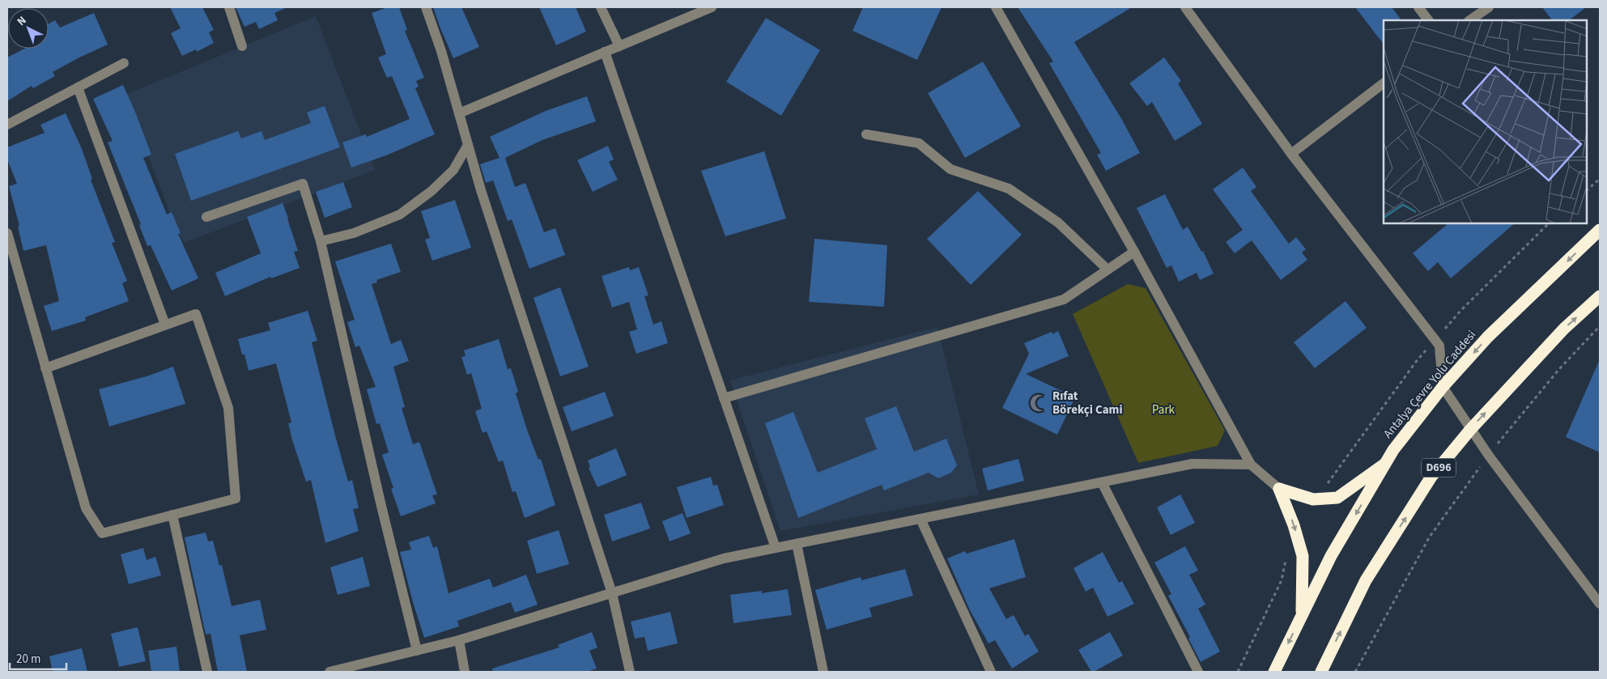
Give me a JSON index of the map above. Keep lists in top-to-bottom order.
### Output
{
  "streets": {
    "highway": ["Antalya Çevre Yolu Caddesi", "D696"]
  },
  "parks": ["Park"],
  "places": {
    "mosque": ["Rıfat Börekçi Cami"]
  },
  "scale_bar": "20 m",
  "north": "top left"
}
